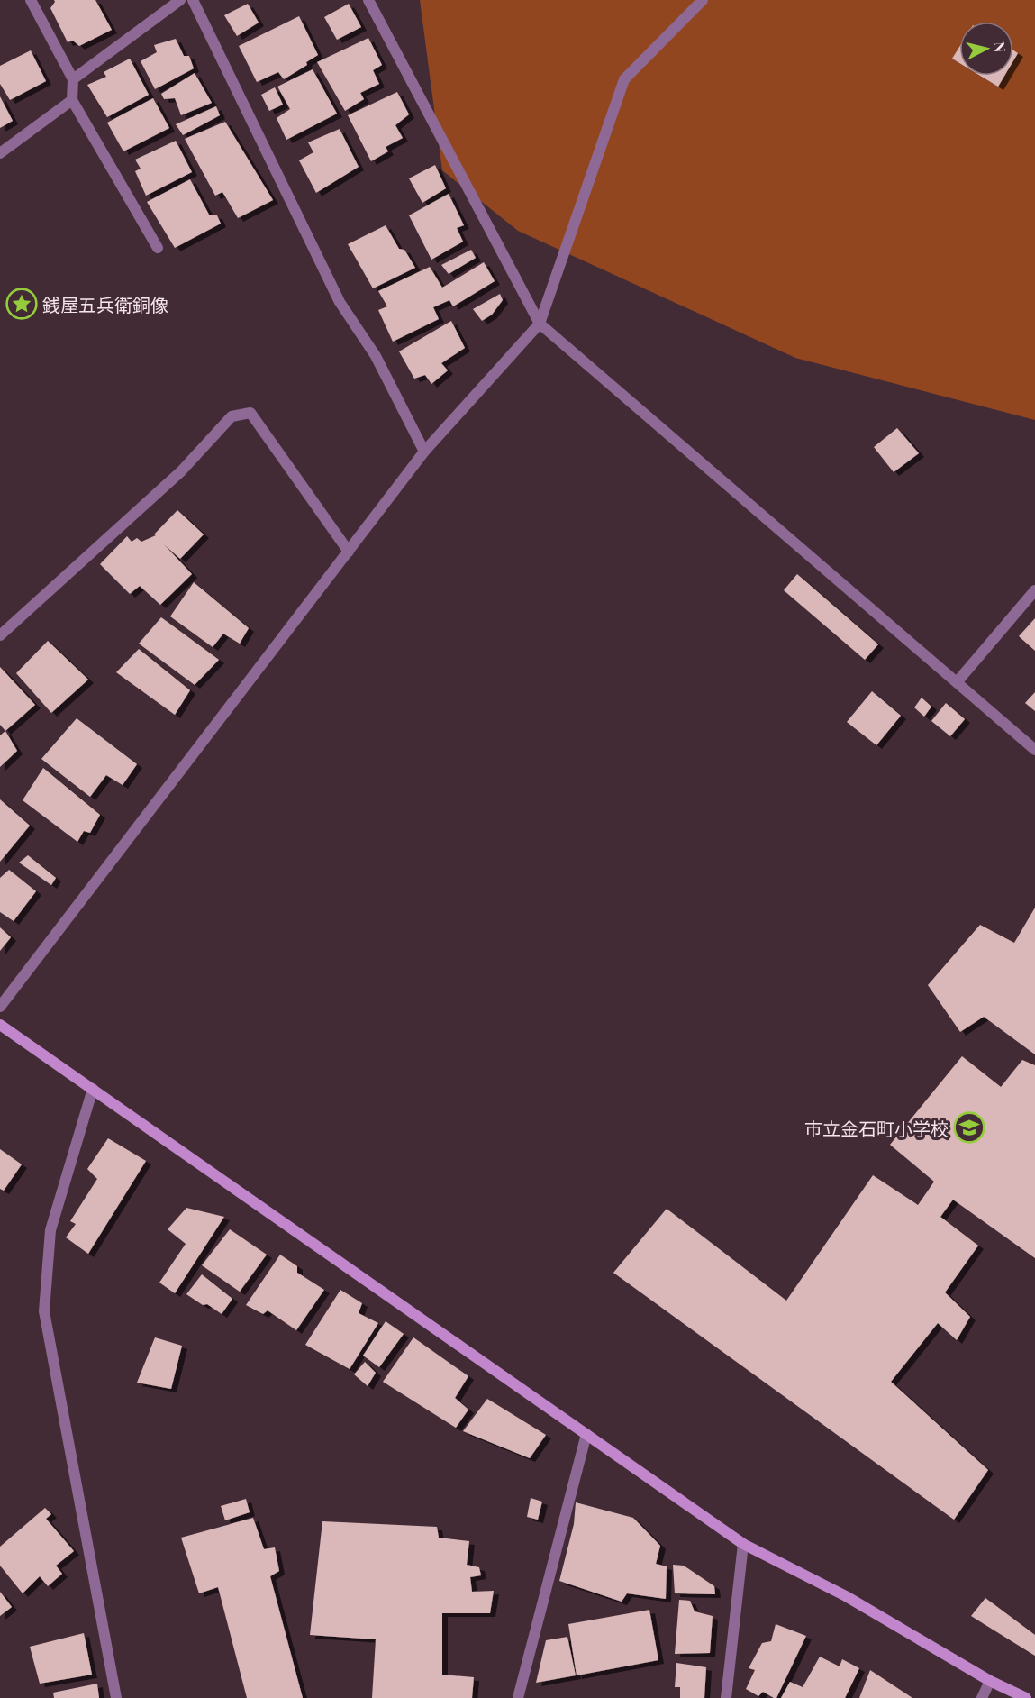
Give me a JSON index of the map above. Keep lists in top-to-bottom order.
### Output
{
  "places": {
    "place": ["銭屋五兵衛銅像"],
    "school or university": ["市立金石町小学校"]
  },
  "north": "right"
}
